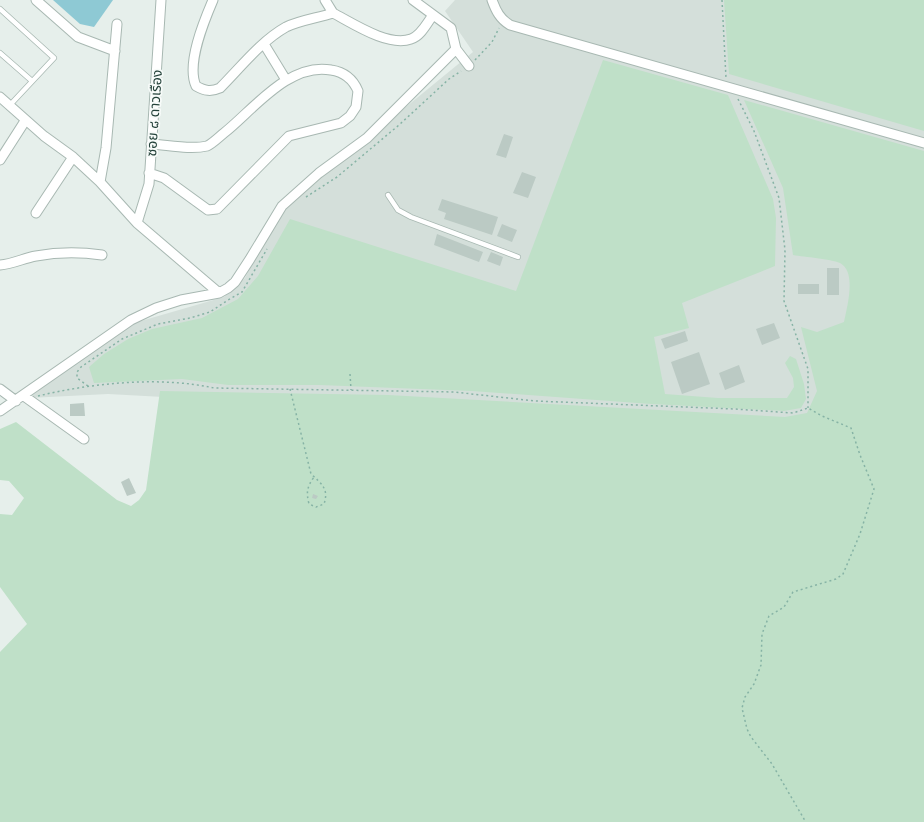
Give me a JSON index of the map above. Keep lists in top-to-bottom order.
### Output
{
  "streets": {
    "street": ["ซอย ๘ ดาวเรือง"]
  }
}
